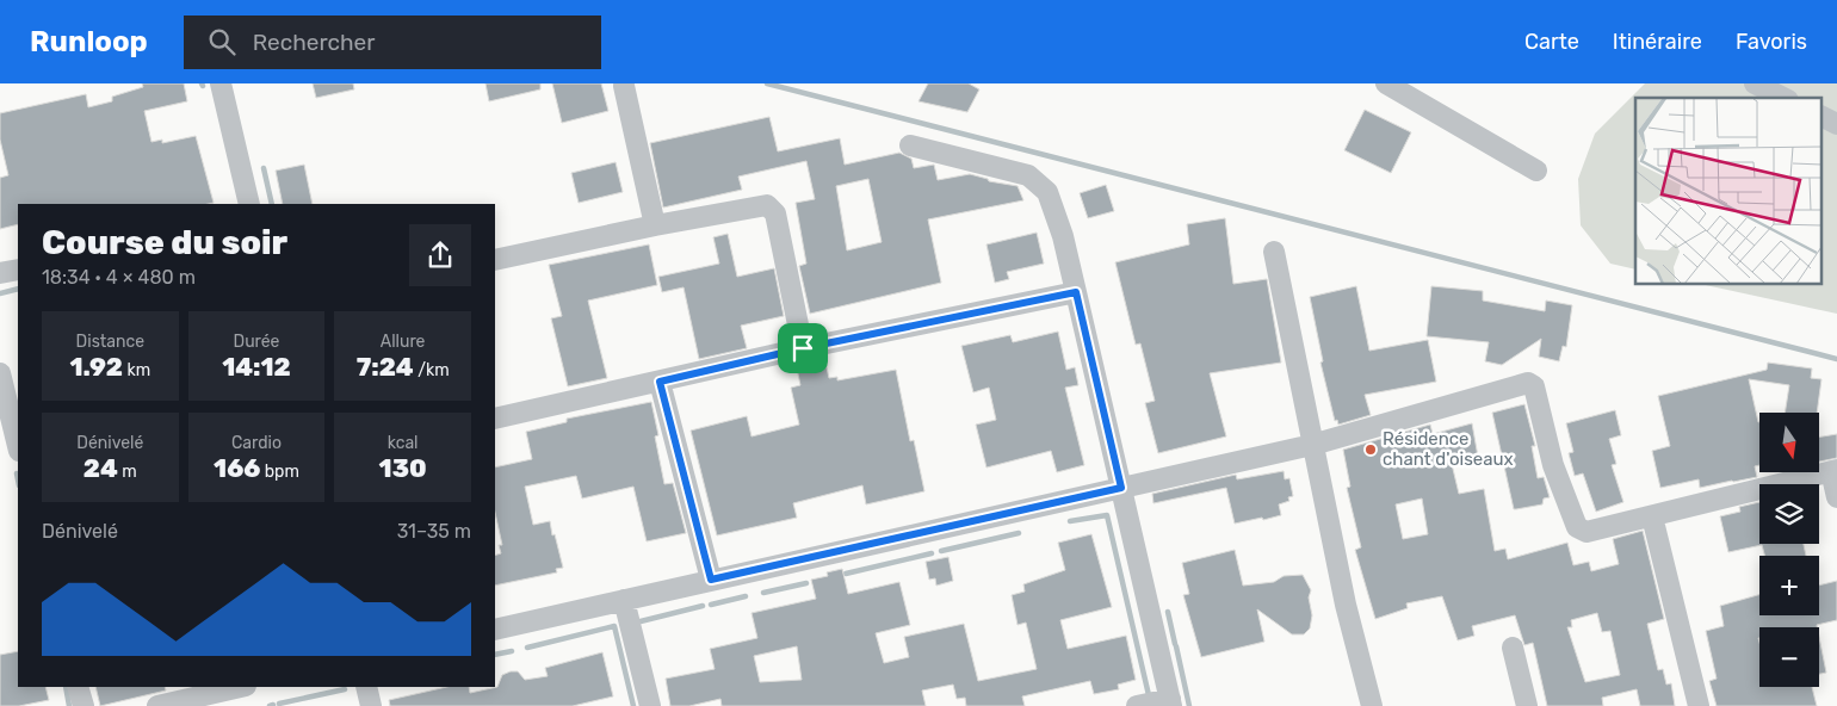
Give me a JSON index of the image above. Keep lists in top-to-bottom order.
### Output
{
  "places": ["Résidence chant d'oiseaux"],
  "north": "bottom",
  "page": {
    "header": "Runloop",
    "search": "Rechercher",
    "nav": ["Carte", "Itinéraire", "Favoris"],
    "heading": ["Course du soir", "18:34 · 4 × 480 m"],
    "stats": [
      ["Distance", "1.92 km"],
      ["Durée", "14:12"],
      ["Allure", "7:24 /km"],
      ["Dénivelé", "24 m"],
      ["Cardio", "166 bpm"],
      ["kcal", "130"]
    ],
    "map_buttons": ["+", "−"],
    "chart": ["Dénivelé", "31–35 m"]
  }
}
